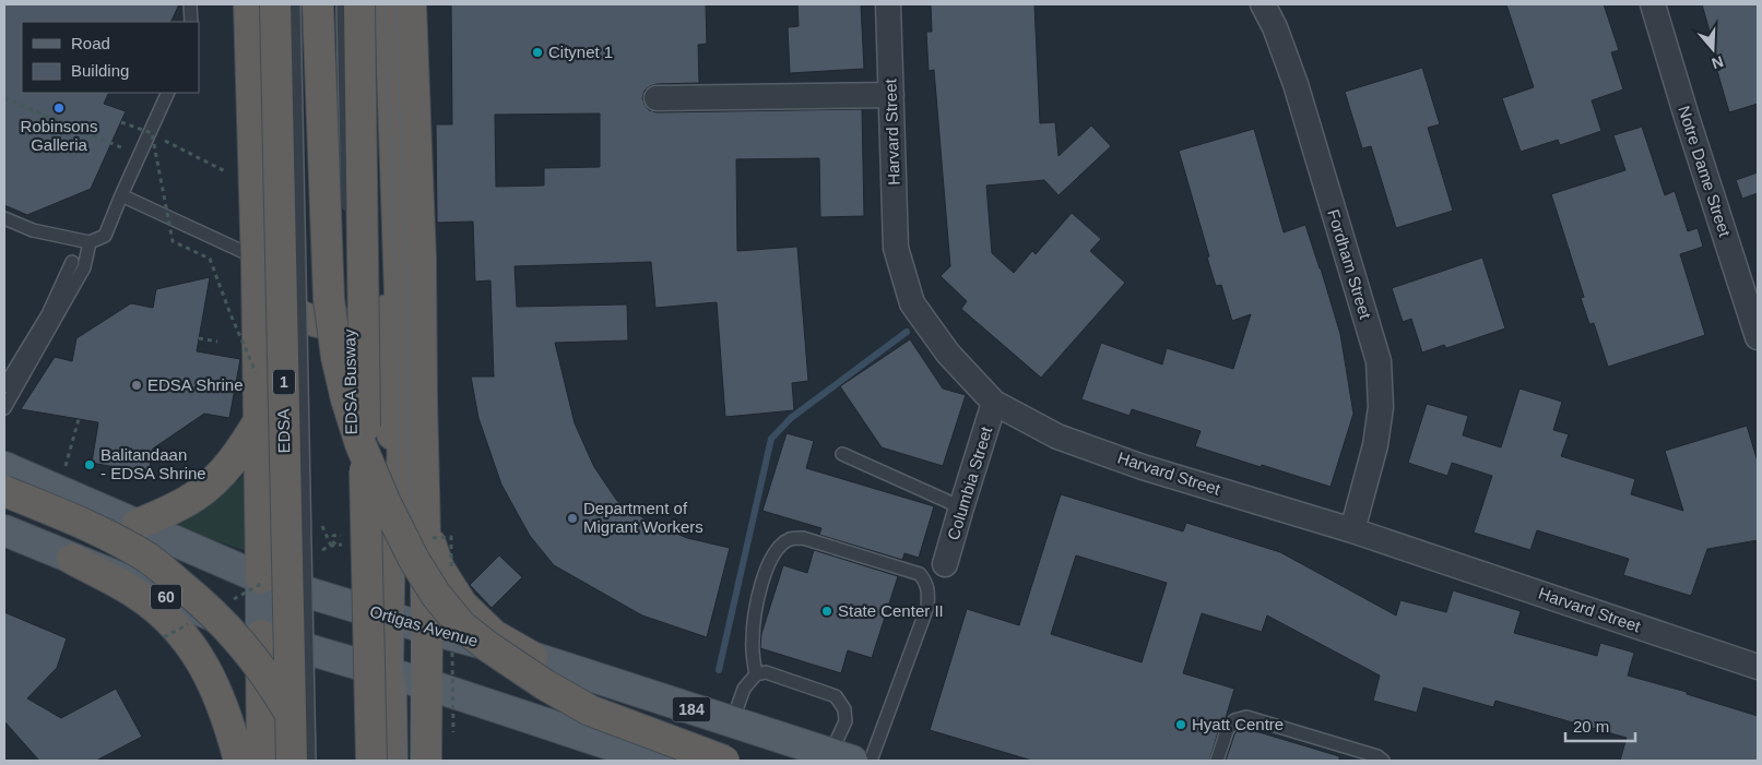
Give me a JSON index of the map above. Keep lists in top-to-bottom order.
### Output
{
  "streets": {
    "highway": ["1", "EDSA"],
    "main road": ["60", "Ortigas Avenue", "184"],
    "street": [
      "Harvard Street",
      "Notre Dame Street",
      "Fordham Street",
      "Columbia Street"
    ],
    "lane": ["EDSA Busway"]
  },
  "crossings": [
    ["Harvard Street", "Fordham Street"],
    ["Harvard Street", "Columbia Street"],
    ["1", "60"],
    ["1", "Ortigas Avenue"]
  ],
  "places": [
    "Citynet 1",
    "Robinsons Galleria",
    "EDSA Shrine",
    "Balitandaan - EDSA Shrine",
    "Department of Migrant Workers",
    "State Center II",
    "Hyatt Centre"
  ],
  "legend": ["Road", "Building"],
  "scale_bar": "20 m",
  "north": "bottom"
}
